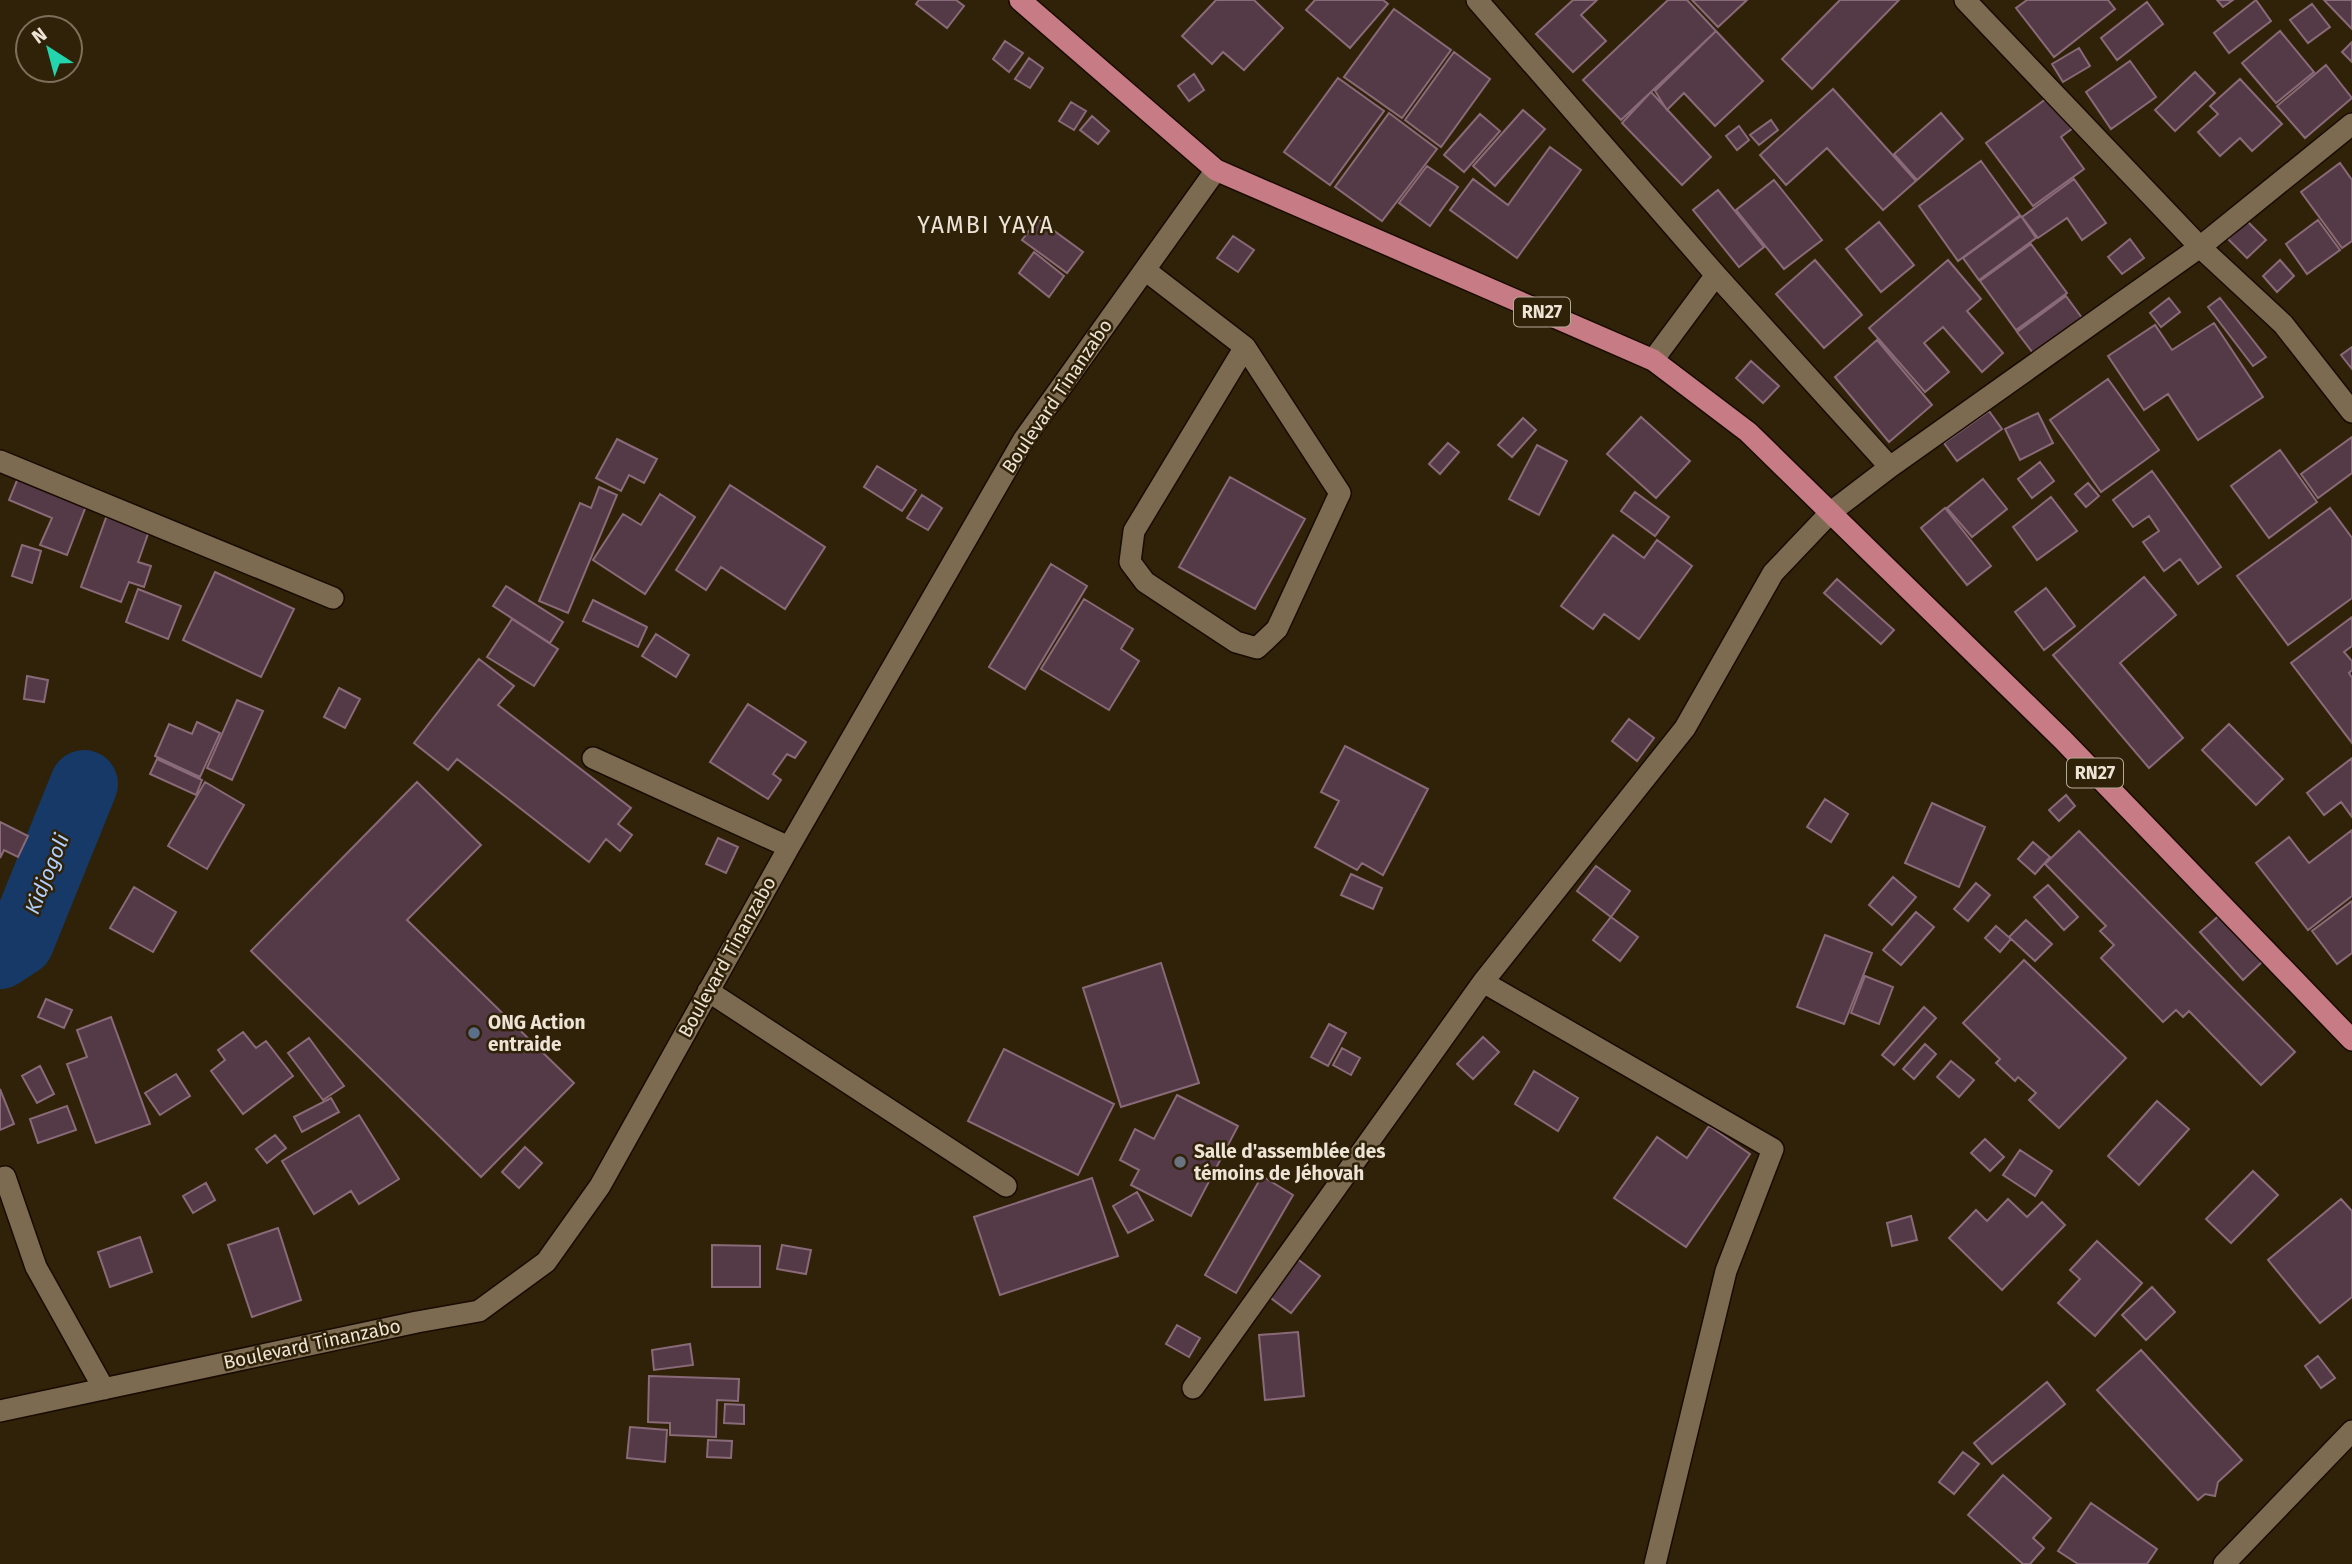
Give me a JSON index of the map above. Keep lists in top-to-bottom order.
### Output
{
  "streets": {
    "main road": ["RN27"],
    "street": ["Boulevard Tinanzabo"]
  },
  "crossings": [
    ["RN27", "Boulevard Tinanzabo"]
  ],
  "districts": ["YAMBI YAYA"],
  "water": ["Kidjogoli"],
  "places": ["ONG Action entraide", "Salle d'assemblée des témoins de Jéhovah"],
  "north": "top left"
}
